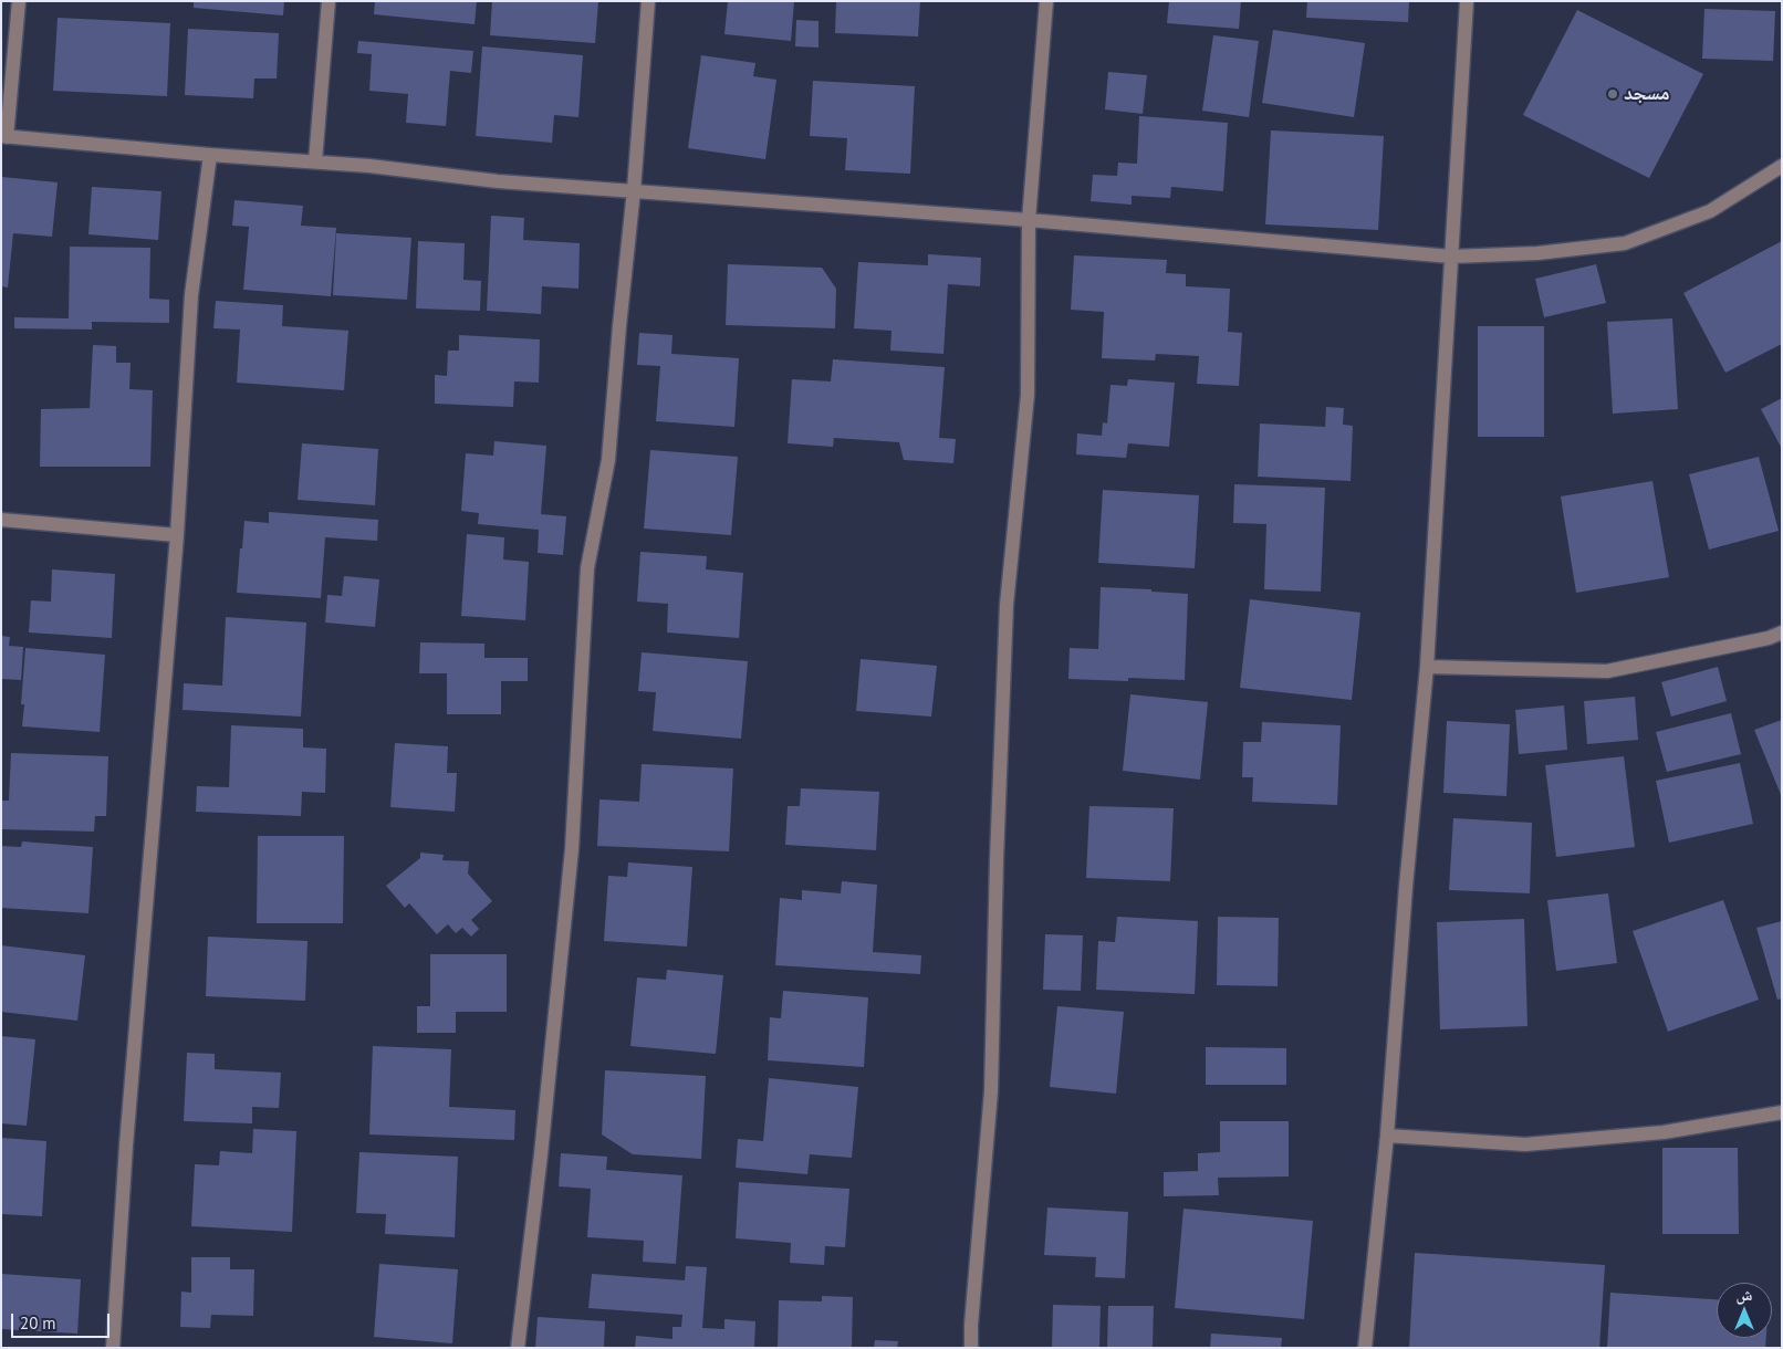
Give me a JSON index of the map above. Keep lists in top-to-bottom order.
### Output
{
  "places": ["مسجد"],
  "scale_bar": "20 m",
  "north": "top"
}
